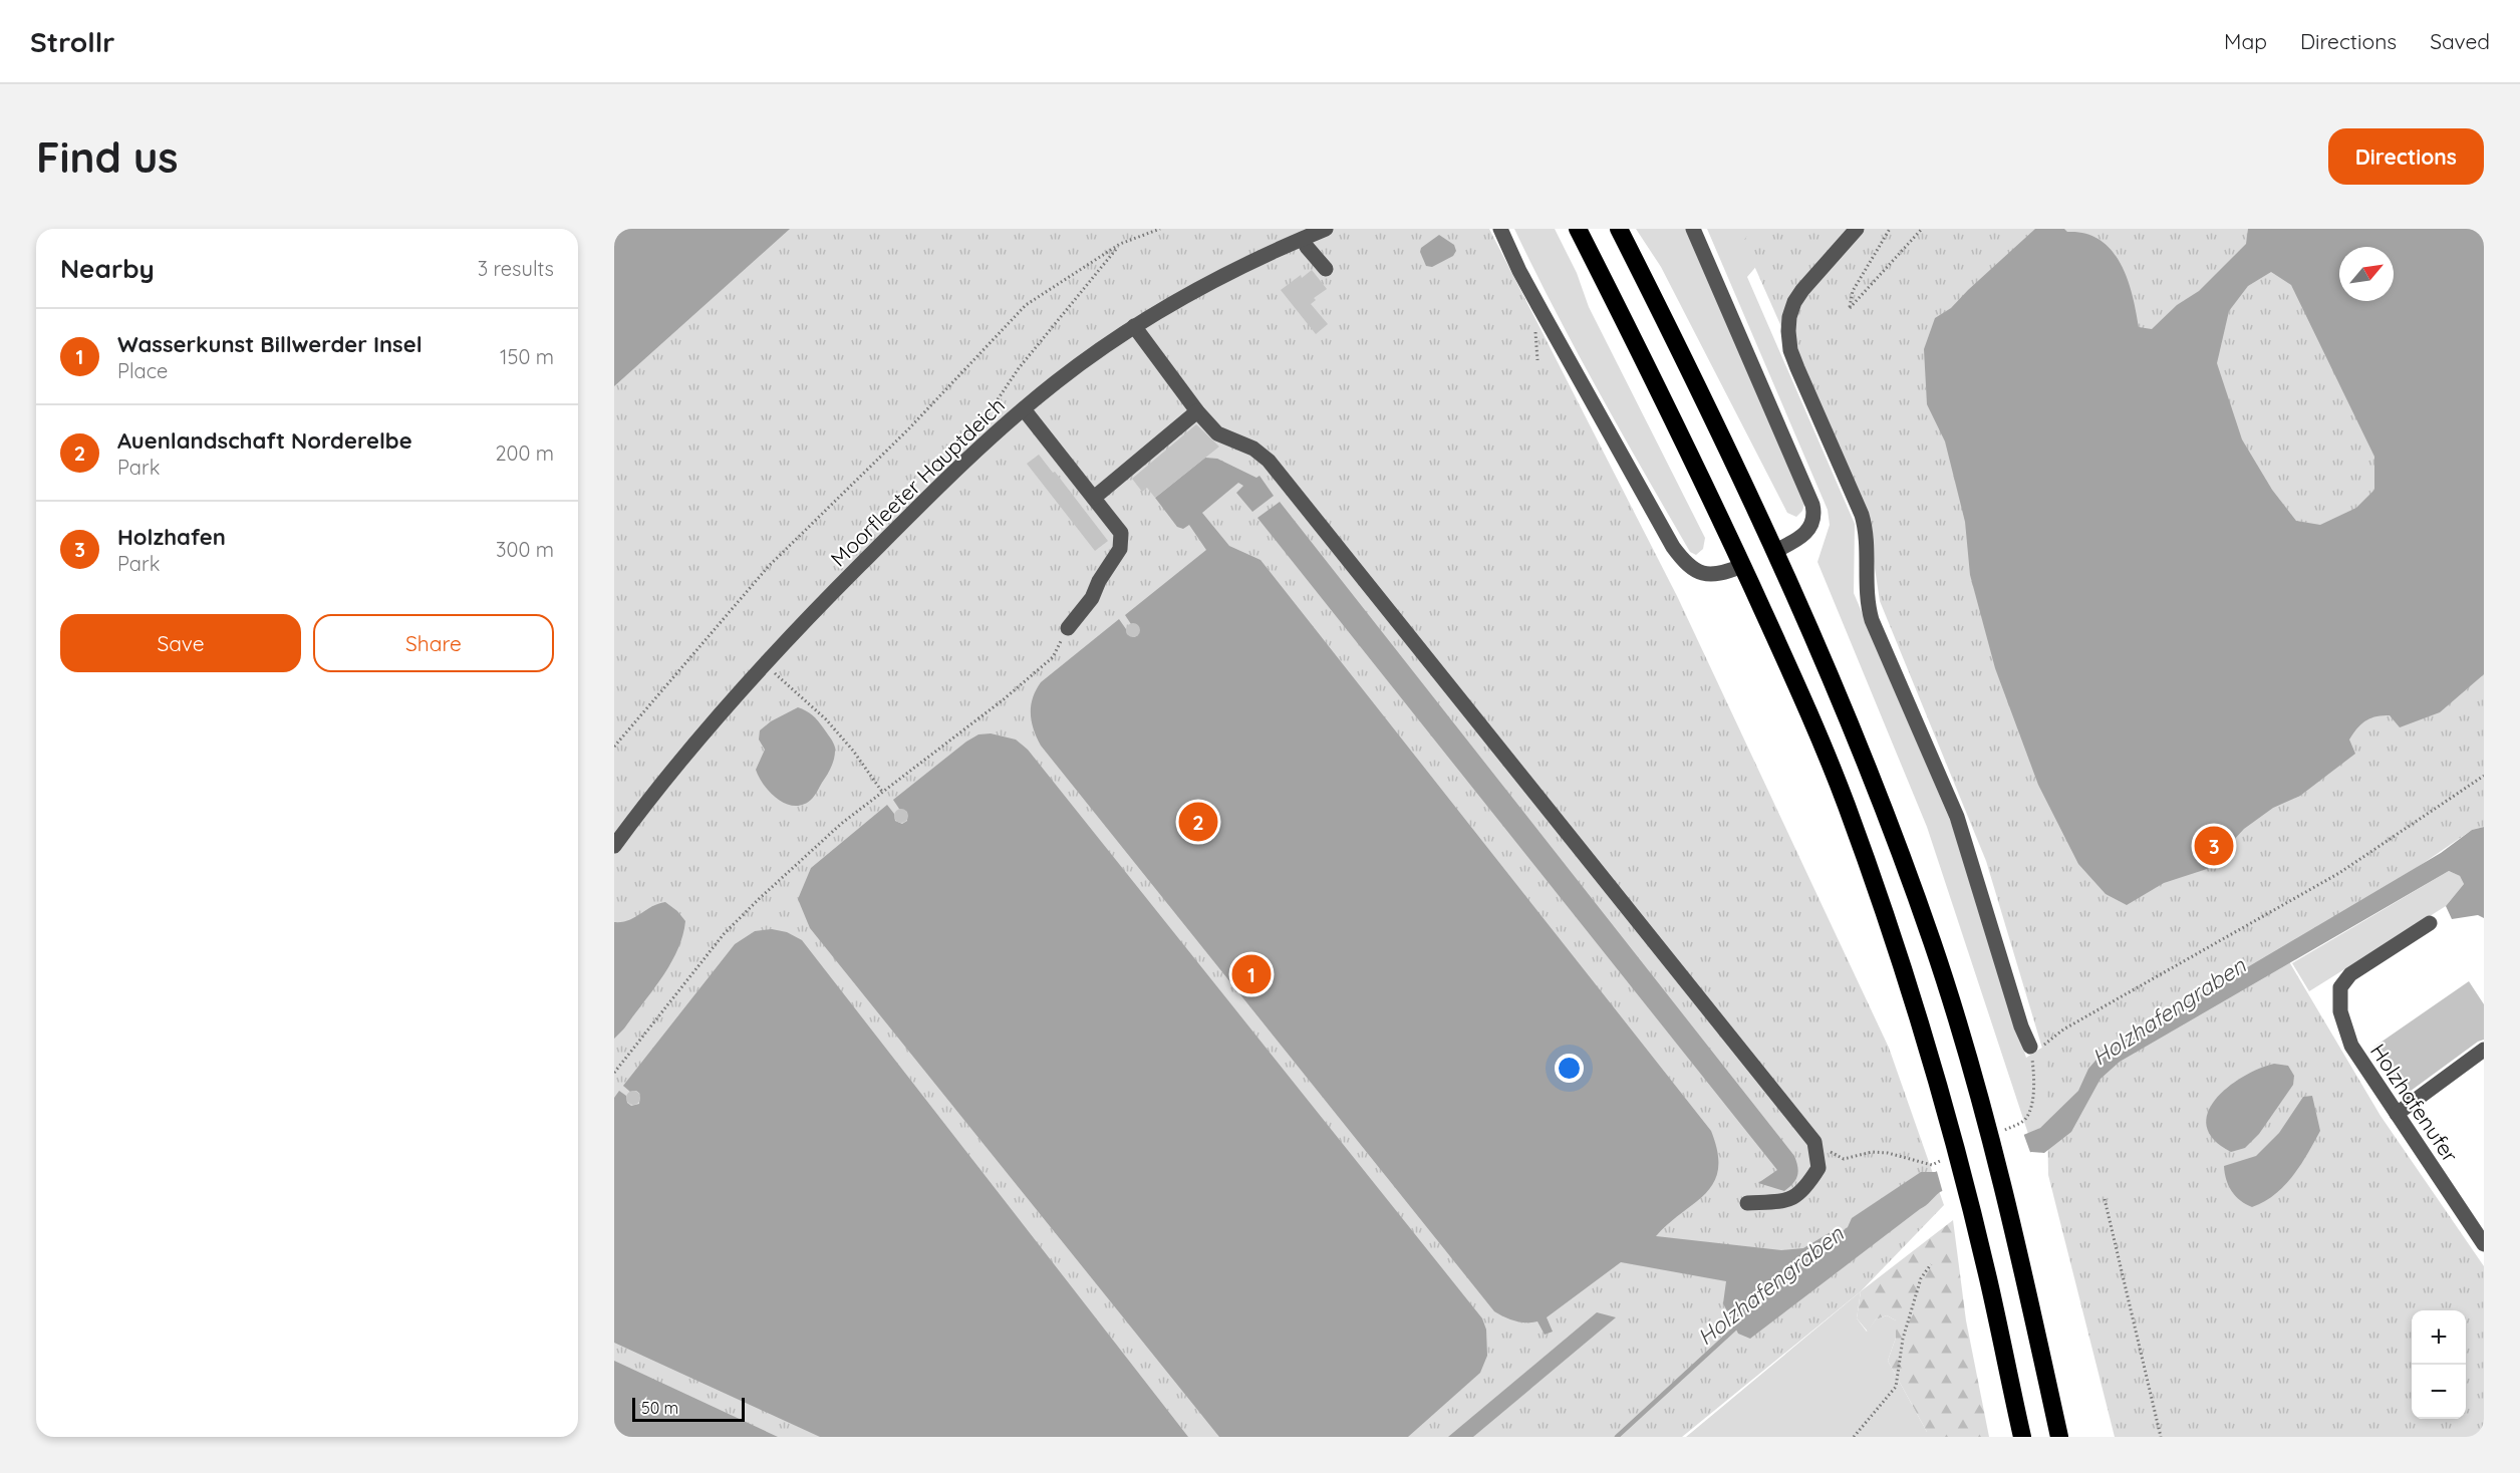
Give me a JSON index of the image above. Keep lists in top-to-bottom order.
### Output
{
  "streets": {
    "street": ["Moorfleeter Hauptdeich", "Holzhafenufer"]
  },
  "water": ["Holzhafengraben"],
  "scale_bar": "50 m",
  "north": "top right",
  "page": {
    "header": "Strollr",
    "nav": ["Map", "Directions", "Saved"],
    "buttons": [
      "Directions",
      ["Save", "Share"]
    ],
    "title": "Find us",
    "heading": ["Nearby", "3 results"],
    "list": [
      {
        "mark": "1",
        "name": "Wasserkunst Billwerder Insel",
        "note": "Place",
        "value": "150 m"
      },
      {
        "mark": "2",
        "name": "Auenlandschaft Norderelbe",
        "note": "Park",
        "value": "200 m"
      },
      {
        "mark": "3",
        "name": "Holzhafen",
        "note": "Park",
        "value": "300 m"
      }
    ],
    "pins": ["2", "3", "1"],
    "map_buttons": ["+", "−"],
    "scale": "50 m"
  }
}
